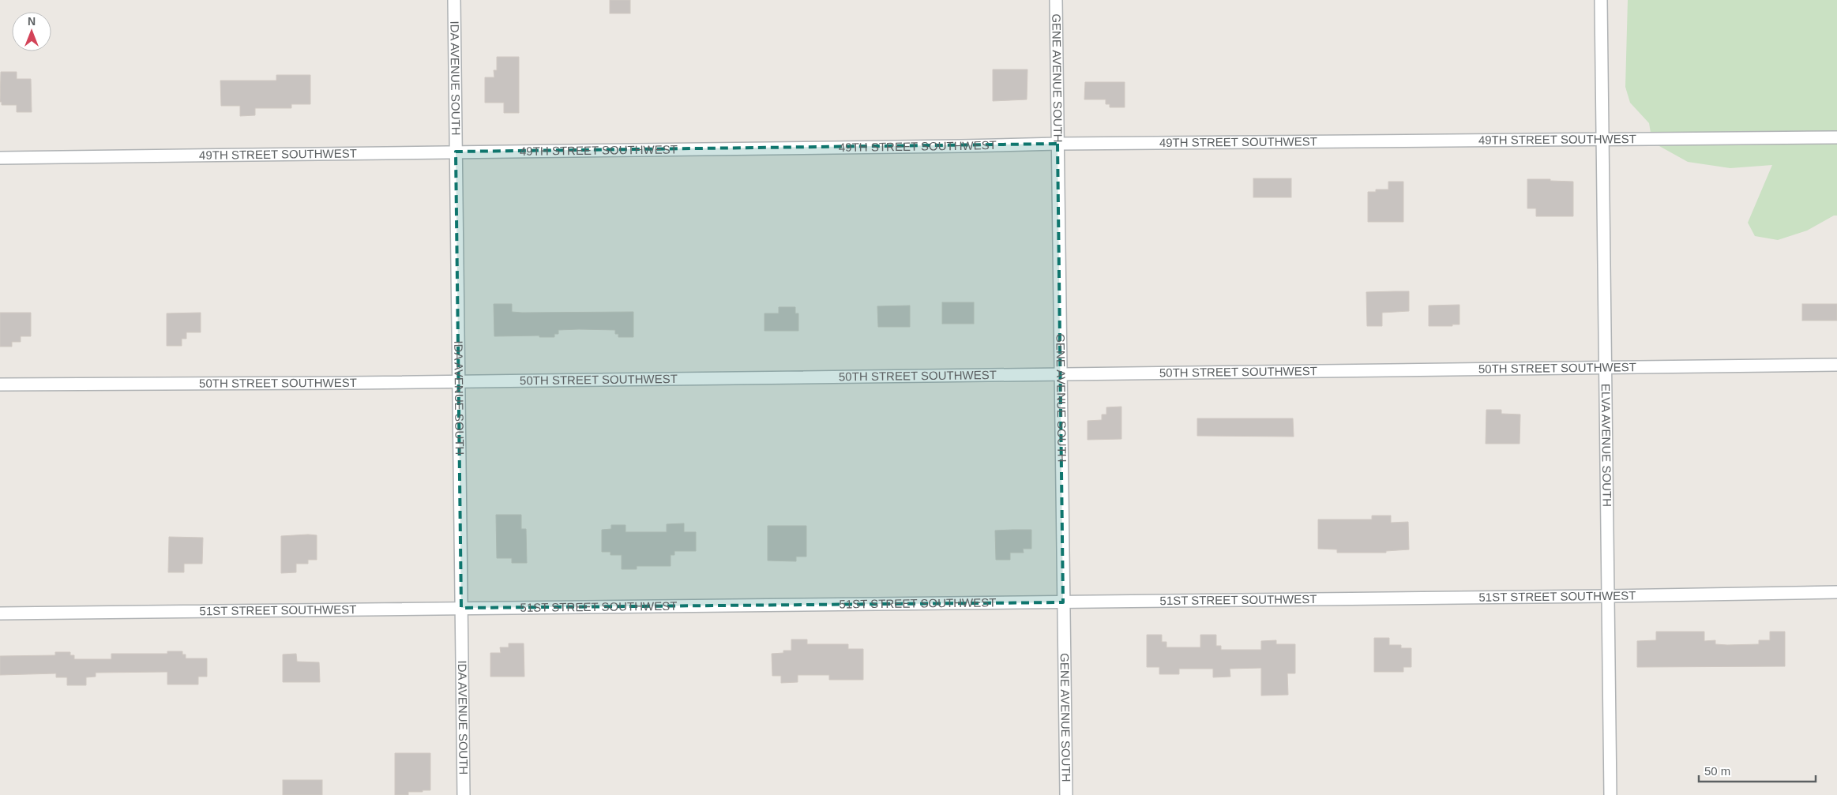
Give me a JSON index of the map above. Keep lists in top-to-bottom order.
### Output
{
  "streets": {
    "street": [
      "IDA AVENUE SOUTH",
      "GENE AVENUE SOUTH",
      "49TH STREET SOUTHWEST",
      "50TH STREET SOUTHWEST",
      "ELVA AVENUE SOUTH",
      "51ST STREET SOUTHWEST"
    ]
  },
  "crossings": [
    ["IDA AVENUE SOUTH", "49TH STREET SOUTHWEST"],
    ["IDA AVENUE SOUTH", "50TH STREET SOUTHWEST"],
    ["IDA AVENUE SOUTH", "51ST STREET SOUTHWEST"],
    ["GENE AVENUE SOUTH", "49TH STREET SOUTHWEST"],
    ["GENE AVENUE SOUTH", "50TH STREET SOUTHWEST"],
    ["GENE AVENUE SOUTH", "51ST STREET SOUTHWEST"],
    ["49TH STREET SOUTHWEST", "ELVA AVENUE SOUTH"],
    ["50TH STREET SOUTHWEST", "ELVA AVENUE SOUTH"],
    ["ELVA AVENUE SOUTH", "51ST STREET SOUTHWEST"]
  ],
  "scale_bar": "50 m",
  "north": "top"
}
